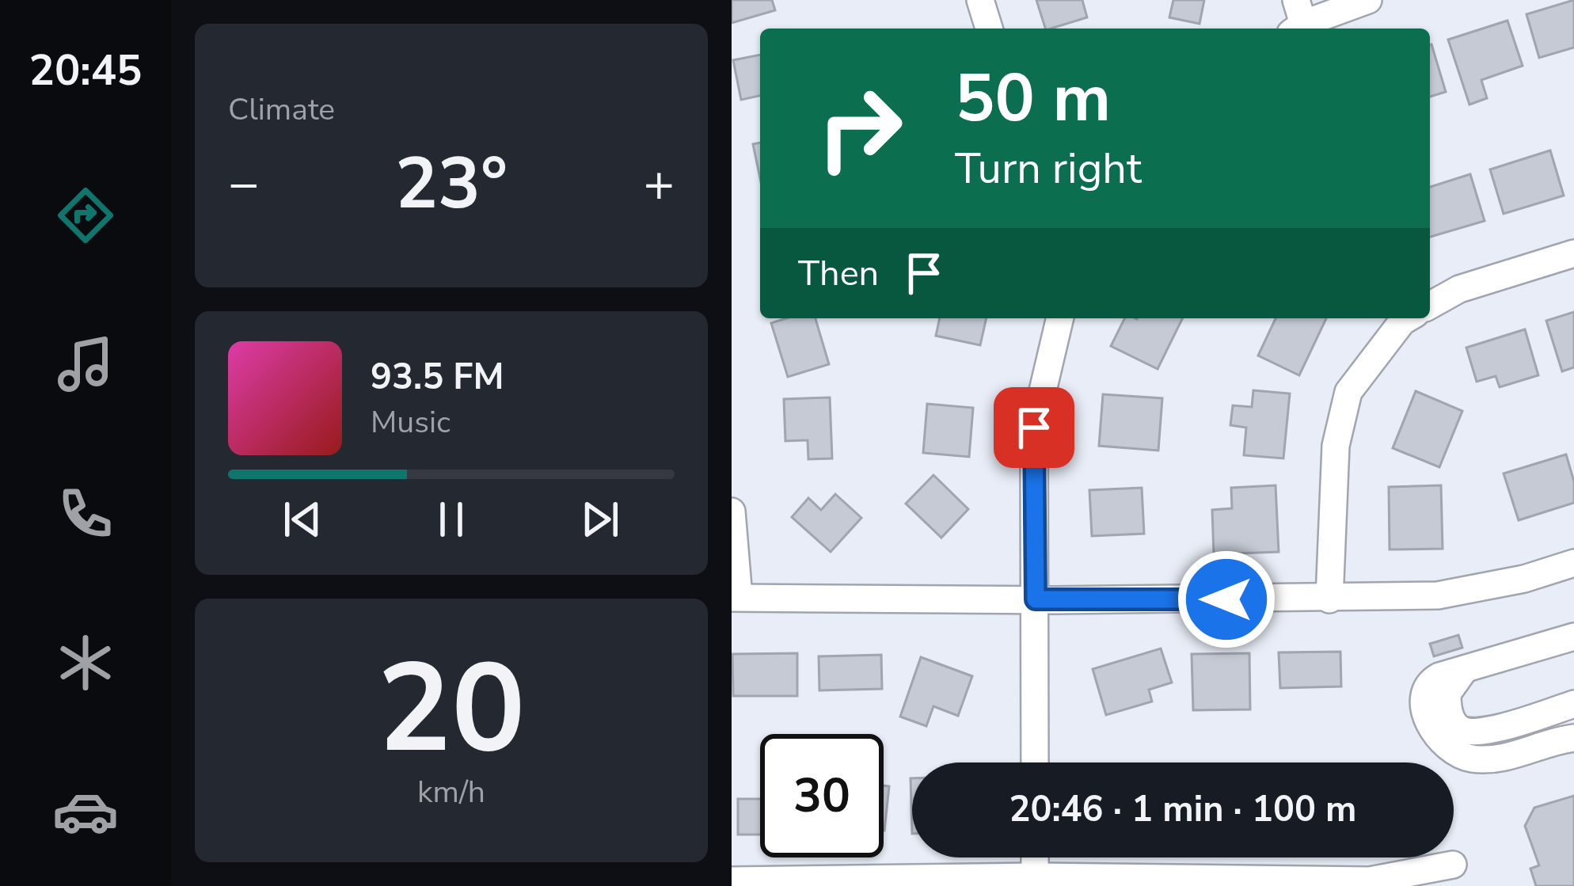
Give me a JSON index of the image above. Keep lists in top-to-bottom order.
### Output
{
  "page": {
    "tabs": "20:45",
    "tile": [
      "Climate",
      ["20", "km/h"]
    ],
    "turn": ["50 m", "Turn right"],
    "heat": ["−", "23°", "+"],
    "then": "Then",
    "song": ["93.5 FM", "Music"],
    "limit": "30",
    "trip": "20:46 · 1 min · 100 m"
  }
}
